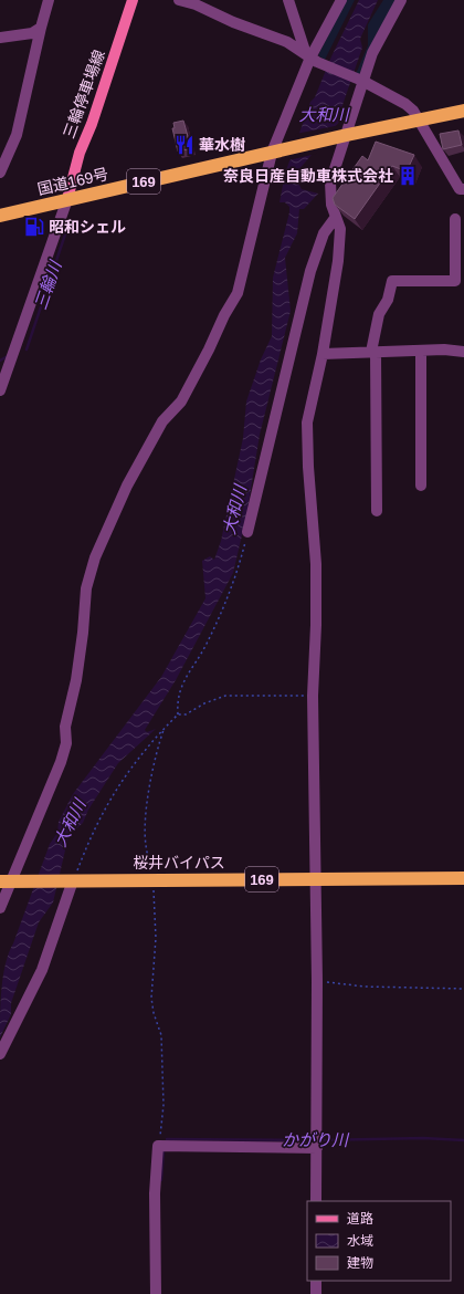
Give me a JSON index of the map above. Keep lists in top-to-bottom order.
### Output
{
  "streets": {
    "highway": ["国道169号", "169", "桜井バイパス"],
    "main road": ["三輪停車場線"]
  },
  "crossings": [
    ["三輪停車場線", "国道169号"]
  ],
  "water": ["大和川", "三輪川", "かがり川"],
  "places": {
    "restaurant": ["華水樹"],
    "building": ["奈良日産自動車株式会社"],
    "fuel station": ["昭和シェル"]
  },
  "legend": ["道路", "水域", "建物"]
}
